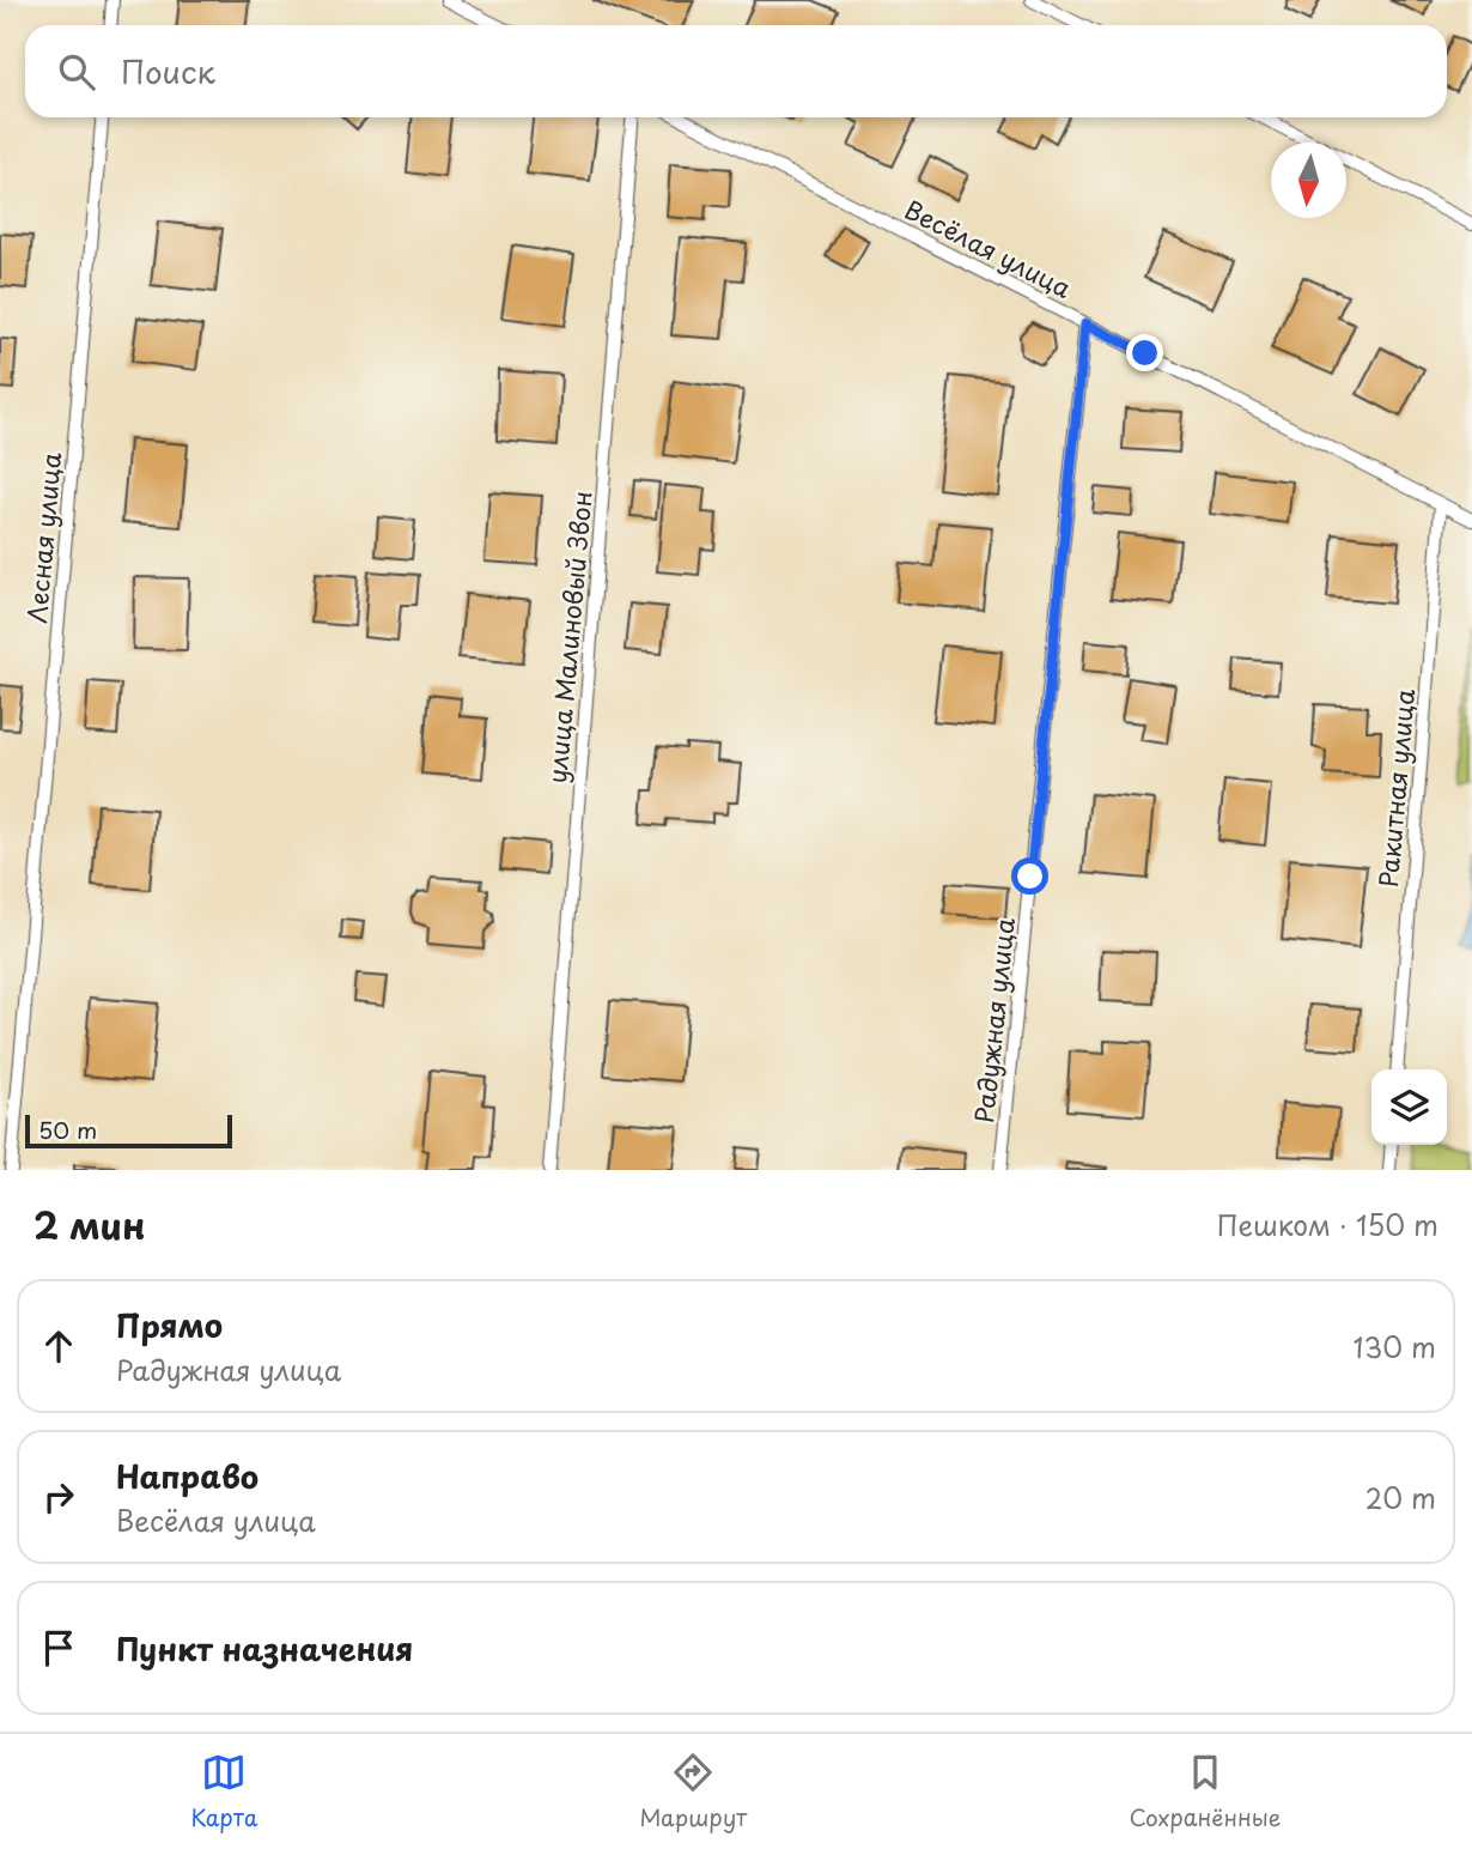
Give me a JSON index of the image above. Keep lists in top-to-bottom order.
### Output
{
  "streets": {
    "lane": [
      "Весёлая улица",
      "Лесная улица",
      "улица Малиновый Звон",
      "Ракитная улица",
      "Радужная улица"
    ]
  },
  "crossings": [
    ["Весёлая улица", "Ракитная улица"],
    ["Весёлая улица", "Радужная улица"]
  ],
  "scale_bar": "50 m",
  "north": "bottom",
  "page": {
    "search": "Поиск",
    "scale": "50 m",
    "heading": ["2 мин", "Пешком · 150 m"],
    "list": [
      ["Прямо", "Радужная улица", "130 m"],
      ["Направо", "Весёлая улица", "20 m"],
      "Пункт назначения"
    ],
    "nav": ["Карта", "Маршрут", "Сохранённые"]
  }
}
